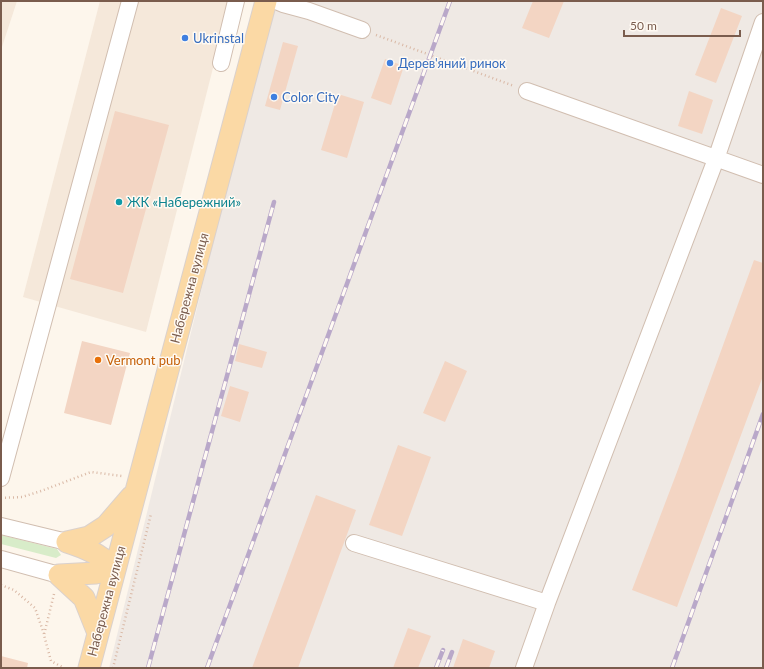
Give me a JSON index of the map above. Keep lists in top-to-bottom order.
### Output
{
  "streets": {
    "main road": ["Набережна вулиця"]
  },
  "places": [
    "Ukrinstal",
    "Дерев'яний ринок",
    "Color City",
    "ЖК «Набережний»",
    "Vermont pub"
  ],
  "scale_bar": "50 m"
}
